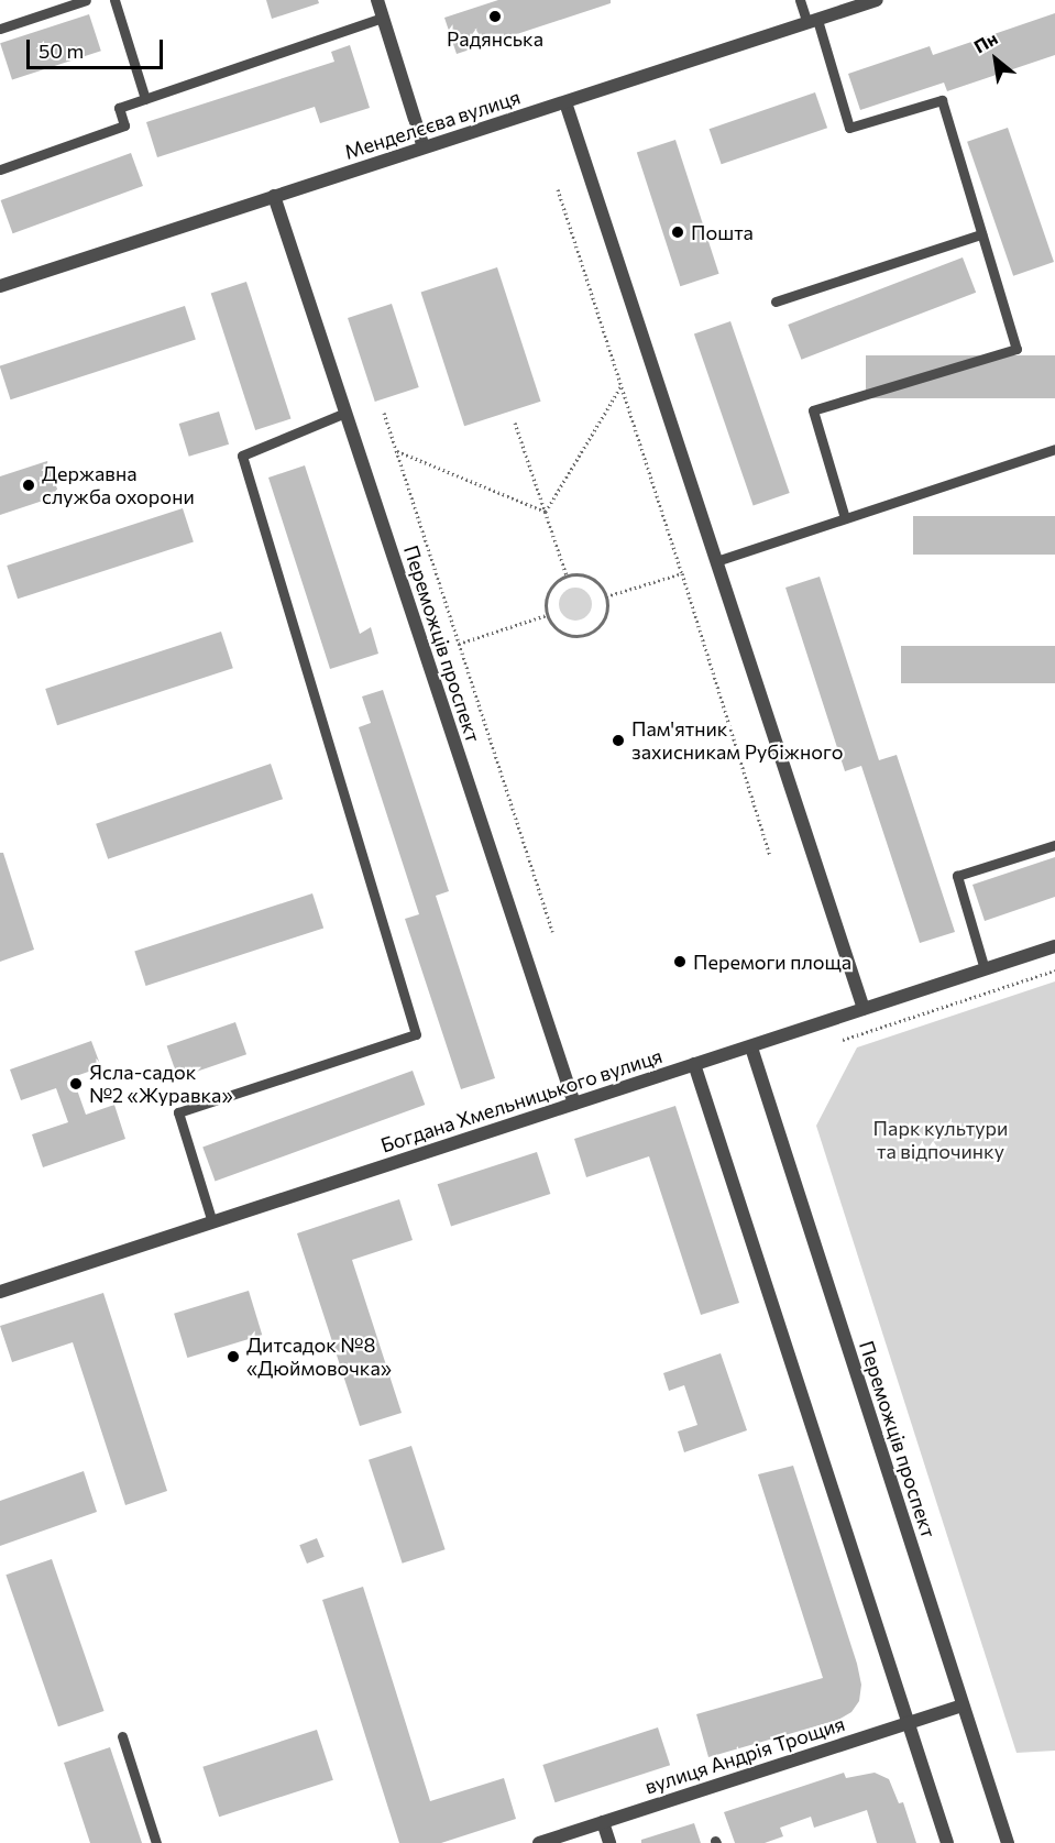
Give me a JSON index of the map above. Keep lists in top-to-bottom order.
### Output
{
  "streets": {
    "street": [
      "Менделєєва вулиця",
      "Переможців проспект",
      "Богдана Хмельницького вулиця",
      "вулиця Андрія Трощия"
    ]
  },
  "crossings": [
    ["Менделєєва вулиця", "Переможців проспект"],
    ["Переможців проспект", "Богдана Хмельницького вулиця"],
    ["Переможців проспект", "вулиця Андрія Трощия"]
  ],
  "parks": ["Парк культури та відпочинку"],
  "places": [
    "Радянська",
    "Пошта",
    "Державна служба охорони",
    "Пам'ятник захисникам Рубіжного",
    "Перемоги площа",
    "Ясла-садок №2 «Журавка»",
    "Дитсадок №8 «Дюймовочка»"
  ],
  "scale_bar": "50 m",
  "north": "top left"
}
